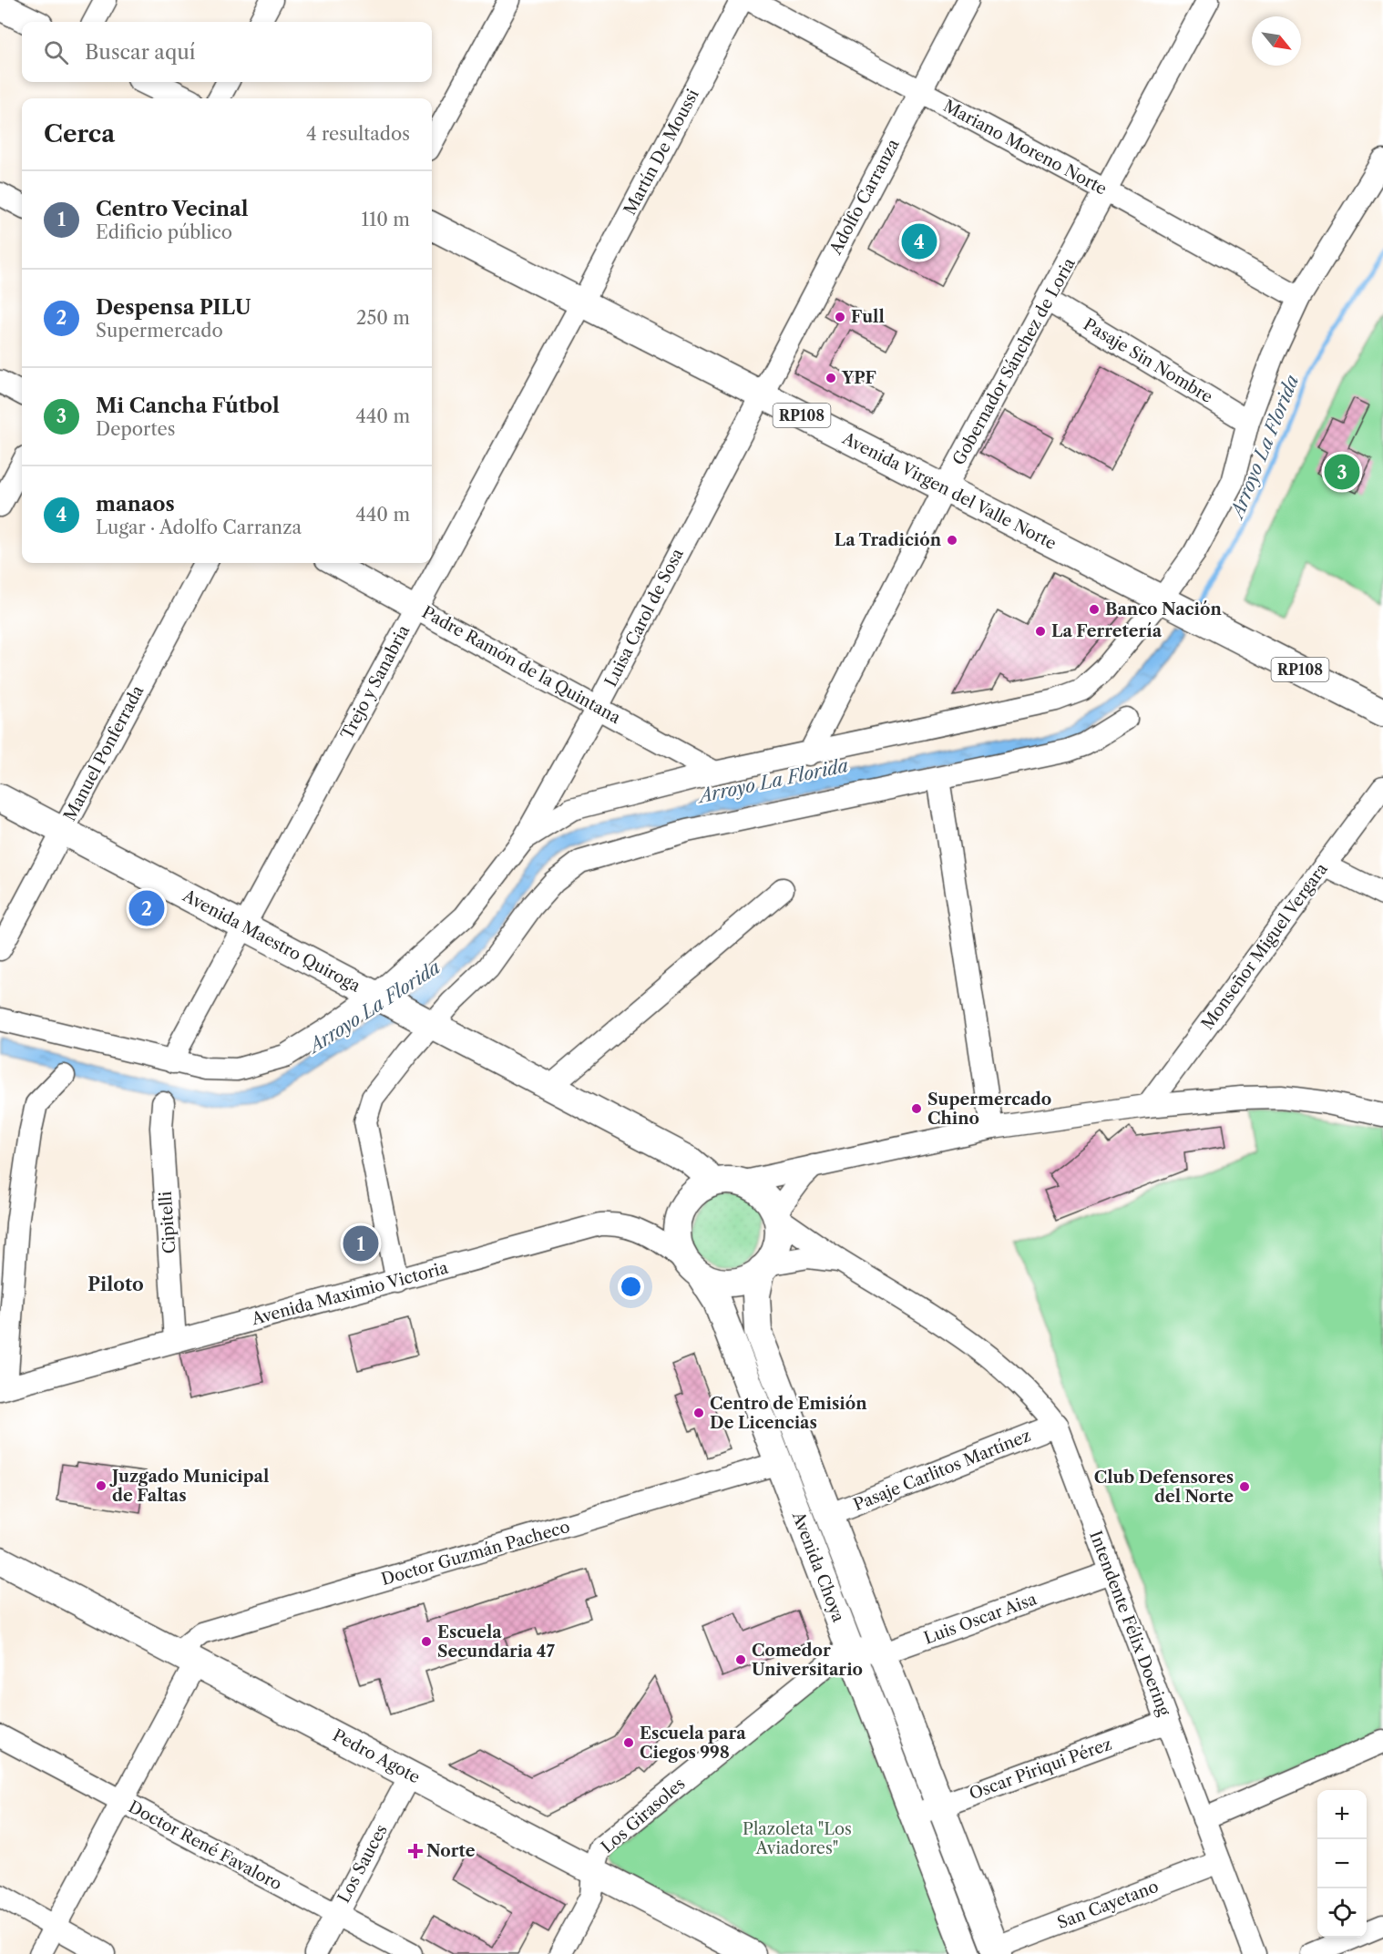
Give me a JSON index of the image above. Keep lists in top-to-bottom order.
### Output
{
  "streets": {
    "main road": [
      "RP108",
      "Avenida Virgen del Valle Norte",
      "Avenida Maestro Quiroga",
      "Avenida Choya",
      "Pedro Agote"
    ],
    "street": [
      "Mariano Moreno Norte",
      "Martín De Moussi",
      "Adolfo Carranza",
      "Pasaje Sin Nombre",
      "Gobernador Sánchez de Loria",
      "Luisa Carol de Sosa",
      "Padre Ramón de la Quintana",
      "Trejo y Sanabria",
      "Manuel Ponferrada",
      "Monseñor Miguel Vergara",
      "Cipitelli",
      "Avenida Maximio Victoria",
      "Pasaje Carlitos Martínez",
      "Doctor Guzmán Pacheco",
      "Luis Oscar Aisa",
      "Intendente Félix Doering",
      "Oscar Piriqui Pérez",
      "Los Girasoles",
      "Doctor René Favaloro",
      "Los Sauces",
      "San Cayetano"
    ]
  },
  "crossings": [
    ["Mariano Moreno Norte", "Adolfo Carranza"],
    ["Mariano Moreno Norte", "Gobernador Sánchez de Loria"],
    ["Martín De Moussi", "Avenida Virgen del Valle Norte"],
    ["Martín De Moussi", "Trejo y Sanabria"],
    ["Adolfo Carranza", "Avenida Virgen del Valle Norte"],
    ["Adolfo Carranza", "Luisa Carol de Sosa"],
    ["Pasaje Sin Nombre", "Gobernador Sánchez de Loria"],
    ["Gobernador Sánchez de Loria", "Avenida Virgen del Valle Norte"],
    ["Avenida Virgen del Valle Norte", "Luisa Carol de Sosa"],
    ["Avenida Virgen del Valle Norte", "Trejo y Sanabria"],
    ["Luisa Carol de Sosa", "Padre Ramón de la Quintana"],
    ["Padre Ramón de la Quintana", "Trejo y Sanabria"],
    ["Trejo y Sanabria", "Avenida Maestro Quiroga"],
    ["Manuel Ponferrada", "Avenida Maestro Quiroga"],
    ["Avenida Maestro Quiroga", "Avenida Maximio Victoria"],
    ["Avenida Maestro Quiroga", "Avenida Choya"],
    ["Avenida Maestro Quiroga", "Intendente Félix Doering"],
    ["Cipitelli", "Avenida Maximio Victoria"],
    ["Avenida Maximio Victoria", "Avenida Choya"],
    ["Avenida Maximio Victoria", "Intendente Félix Doering"],
    ["Pasaje Carlitos Martínez", "Avenida Choya"],
    ["Pasaje Carlitos Martínez", "Intendente Félix Doering"],
    ["Doctor Guzmán Pacheco", "Avenida Choya"],
    ["Doctor Guzmán Pacheco", "Pedro Agote"],
    ["Doctor Guzmán Pacheco", "Doctor René Favaloro"],
    ["Avenida Choya", "Luis Oscar Aisa"],
    ["Avenida Choya", "Intendente Félix Doering"],
    ["Avenida Choya", "Oscar Piriqui Pérez"],
    ["Avenida Choya", "Los Girasoles"],
    ["Avenida Choya", "San Cayetano"],
    ["Luis Oscar Aisa", "Intendente Félix Doering"],
    ["Intendente Félix Doering", "Oscar Piriqui Pérez"],
    ["Intendente Félix Doering", "San Cayetano"],
    ["Pedro Agote", "Los Girasoles"],
    ["Pedro Agote", "Los Sauces"],
    ["Doctor René Favaloro", "Los Sauces"]
  ],
  "districts": ["Piloto"],
  "water": ["Arroyo La Florida"],
  "parks": ["Plazoleta \"Los Aviadores\""],
  "places": {
    "other": [
      "Full",
      "YPF",
      "La Tradición",
      "Banco Nación",
      "La Ferretería",
      "Supermercado Chino",
      "Centro de Emisión De Licencias",
      "Juzgado Municipal de Faltas",
      "Club Defensores del Norte",
      "Escuela Secundaria 47",
      "Comedor Universitario",
      "Escuela para Ciegos 998"
    ],
    "health": ["Norte"]
  },
  "north": "bottom right",
  "page": {
    "search": "Buscar aquí",
    "heading": ["Cerca", "4 resultados"],
    "list": [
      {
        "mark": "1",
        "name": "Centro Vecinal",
        "note": "Edificio público",
        "value": "110 m"
      },
      {
        "mark": "2",
        "name": "Despensa PILU",
        "note": "Supermercado",
        "value": "250 m"
      },
      {
        "mark": "3",
        "name": "Mi Cancha Fútbol",
        "note": "Deportes",
        "value": "440 m"
      },
      {
        "mark": "4",
        "name": "manaos",
        "note": "Lugar · Adolfo Carranza",
        "value": "440 m"
      }
    ],
    "pins": [
      "4",
      "3",
      "2",
      "1"
    ],
    "map_buttons": ["+", "−"]
  }
}
